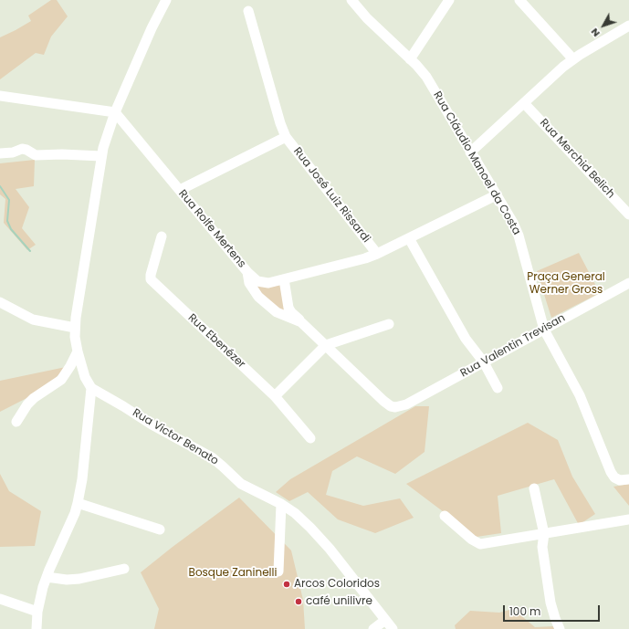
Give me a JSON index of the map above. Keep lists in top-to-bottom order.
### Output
{
  "streets": {
    "street": [
      "Rua Merchid Belich",
      "Rua Cláudio Manoel da Costa",
      "Rua José Luiz Rissardi",
      "Rua Rolfe Mertens",
      "Rua Ebenézer",
      "Rua Valentin Trevisan",
      "Rua Victor Benato"
    ]
  },
  "crossings": [
    ["Rua Cláudio Manoel da Costa", "Rua Valentin Trevisan"],
    ["Rua Rolfe Mertens", "Rua Valentin Trevisan"]
  ],
  "parks": ["Praça General Werner Gross", "Bosque Zaninelli"],
  "places": ["Arcos Coloridos", "café unilivre"],
  "scale_bar": "100 m",
  "north": "bottom left"
}
